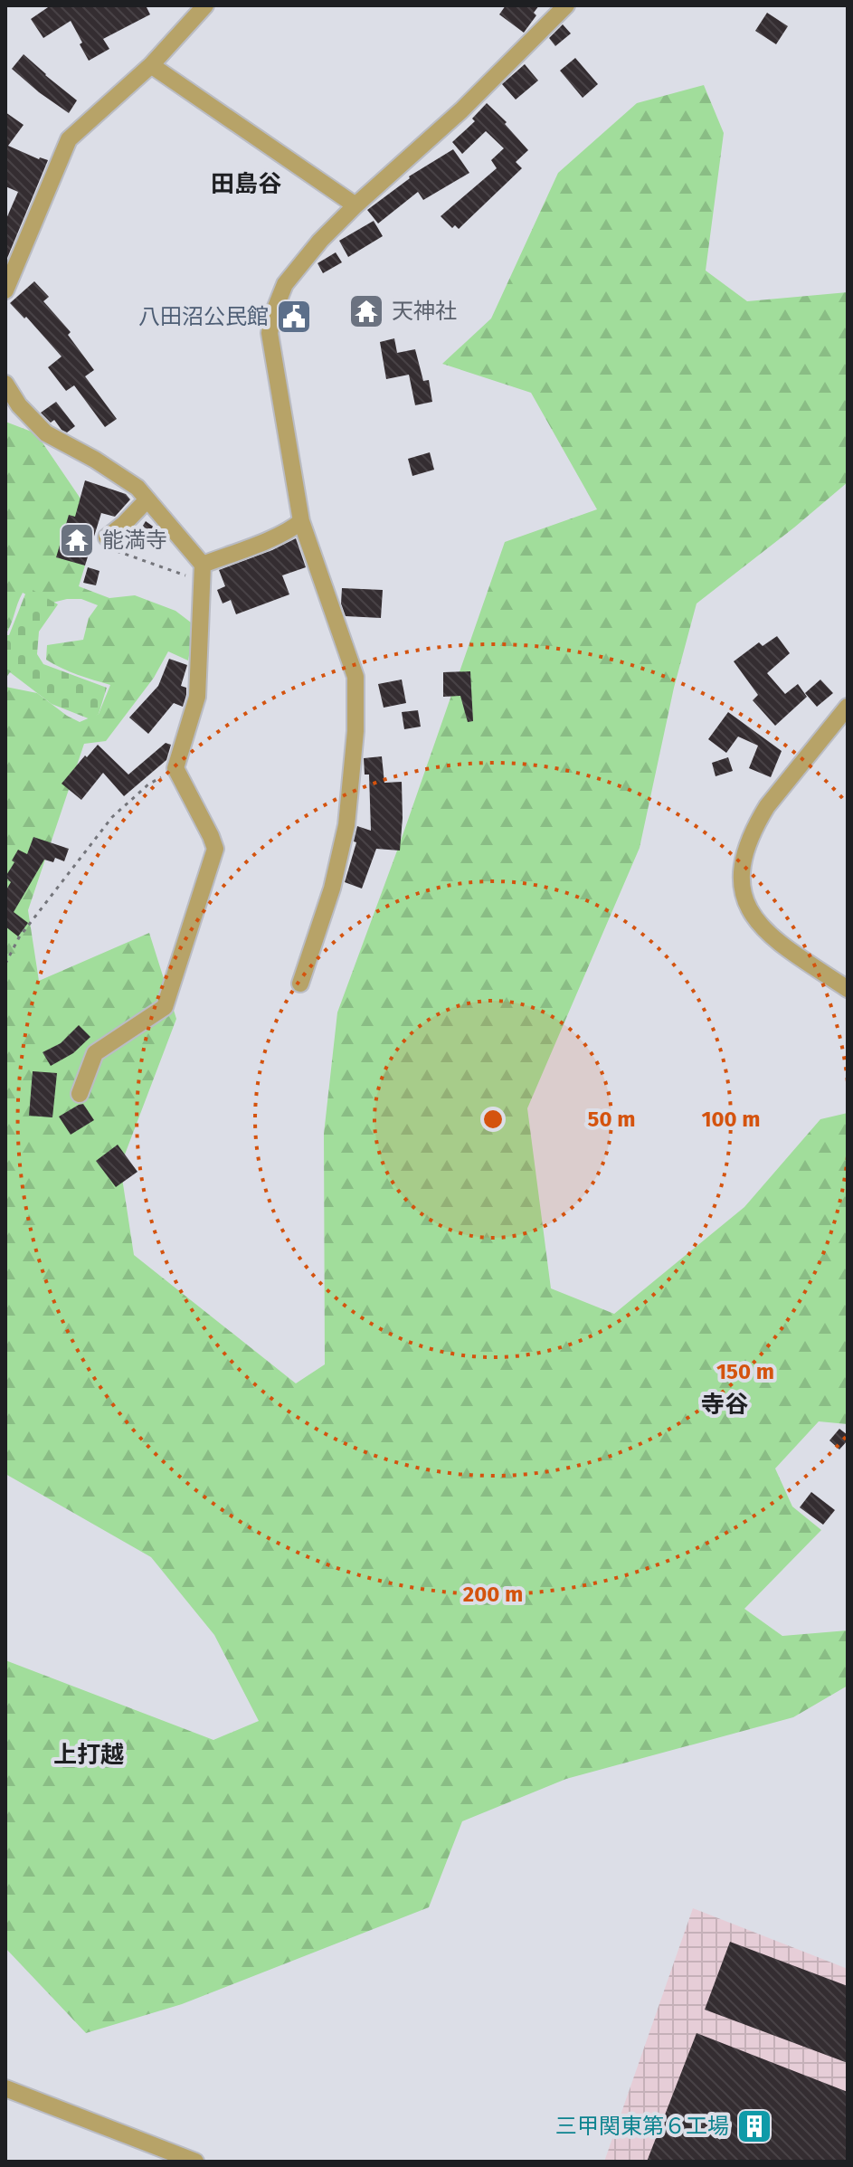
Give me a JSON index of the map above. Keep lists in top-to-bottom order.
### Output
{
  "districts": ["田島谷", "寺谷", "上打越"],
  "places": {
    "temple": ["天神社", "能満寺"],
    "public building": ["八田沼公民館"],
    "building": ["三甲関東第６工場"]
  },
  "rings": [
    "50 m",
    "100 m",
    "150 m",
    "200 m"
  ]
}
